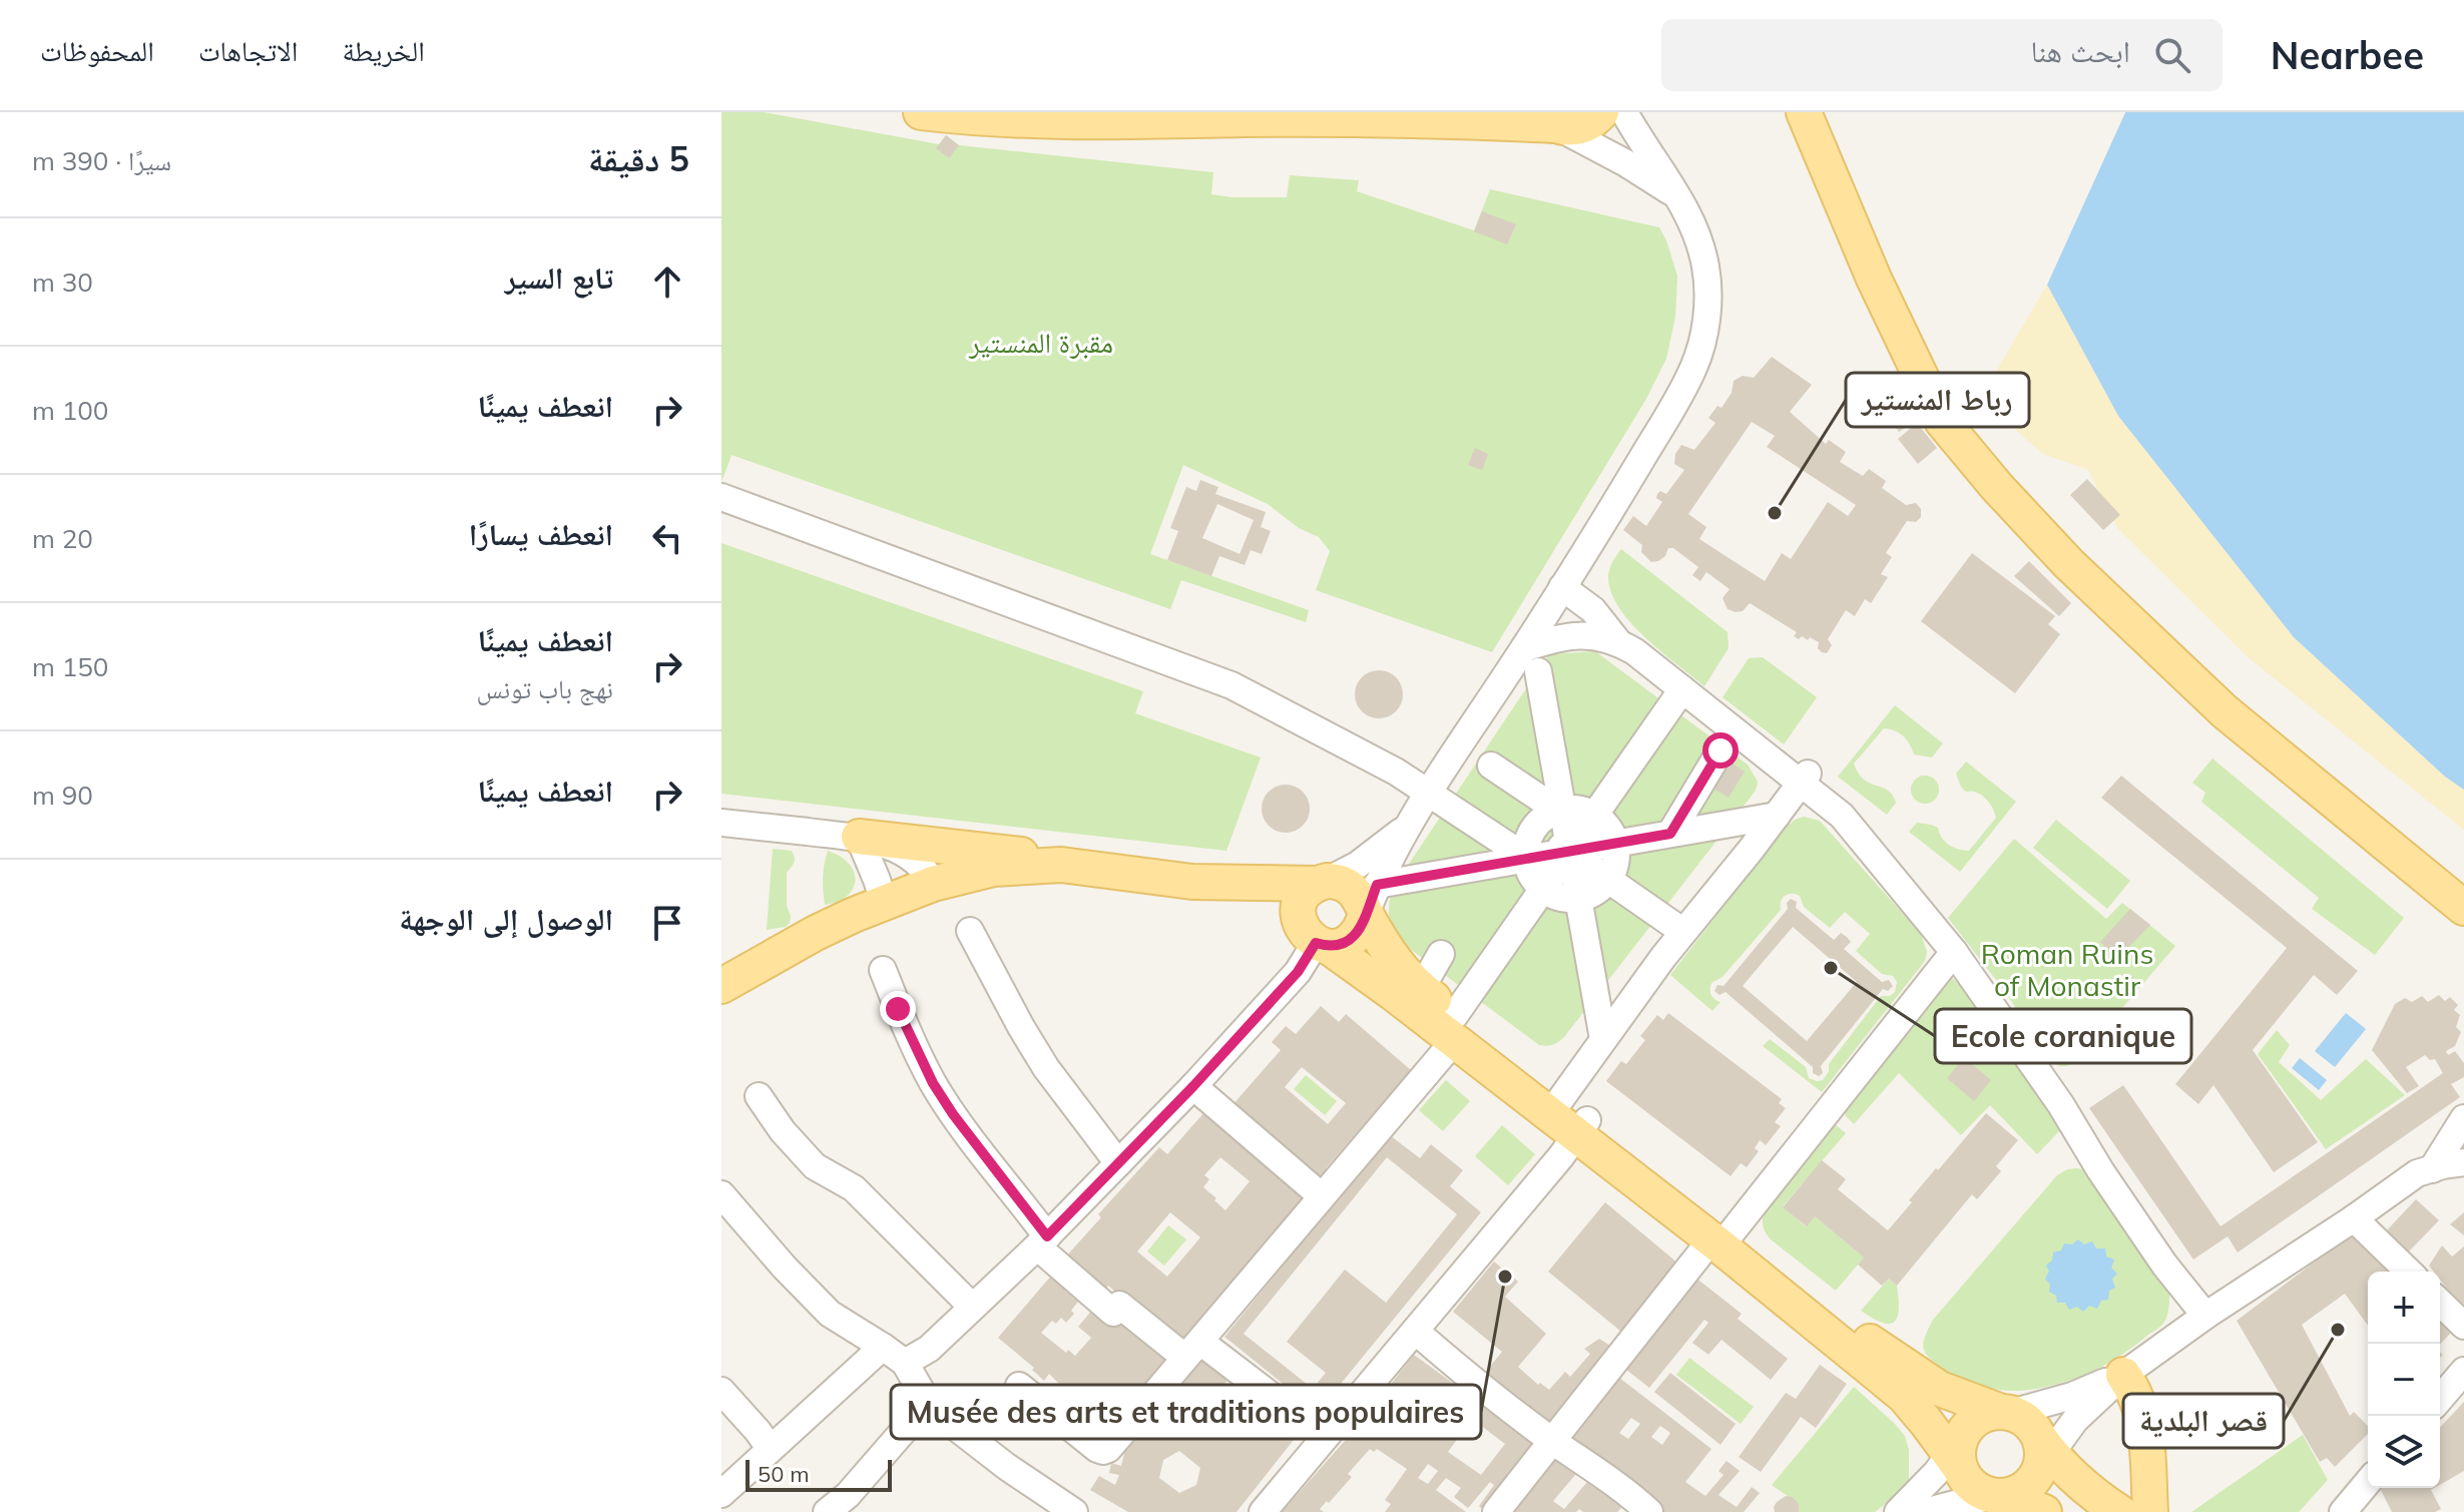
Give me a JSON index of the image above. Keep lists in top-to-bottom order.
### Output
{
  "parks": ["مقبرة المنستير", "Roman Ruins of Monastir"],
  "places": [
    "رباط المنستير",
    "Ecole coranique",
    "Musée des arts et traditions populaires",
    "قصر البلدية"
  ],
  "scale_bar": "50 m",
  "page": {
    "header": "Nearbee",
    "search": "ابحث هنا",
    "nav": ["الخريطة", "الاتجاهات", "المحفوظات"],
    "heading": ["5 دقيقة", "سيرًا · 390 m"],
    "list": [
      ["تابع السير", "30 m"],
      ["انعطف يمينًا", "100 m"],
      ["انعطف يسارًا", "20 m"],
      ["انعطف يمينًا", "نهج باب تونس", "150 m"],
      ["انعطف يمينًا", "90 m"],
      "الوصول إلى الوجهة"
    ],
    "map_buttons": ["+", "−"],
    "scale": "50 m"
  }
}
